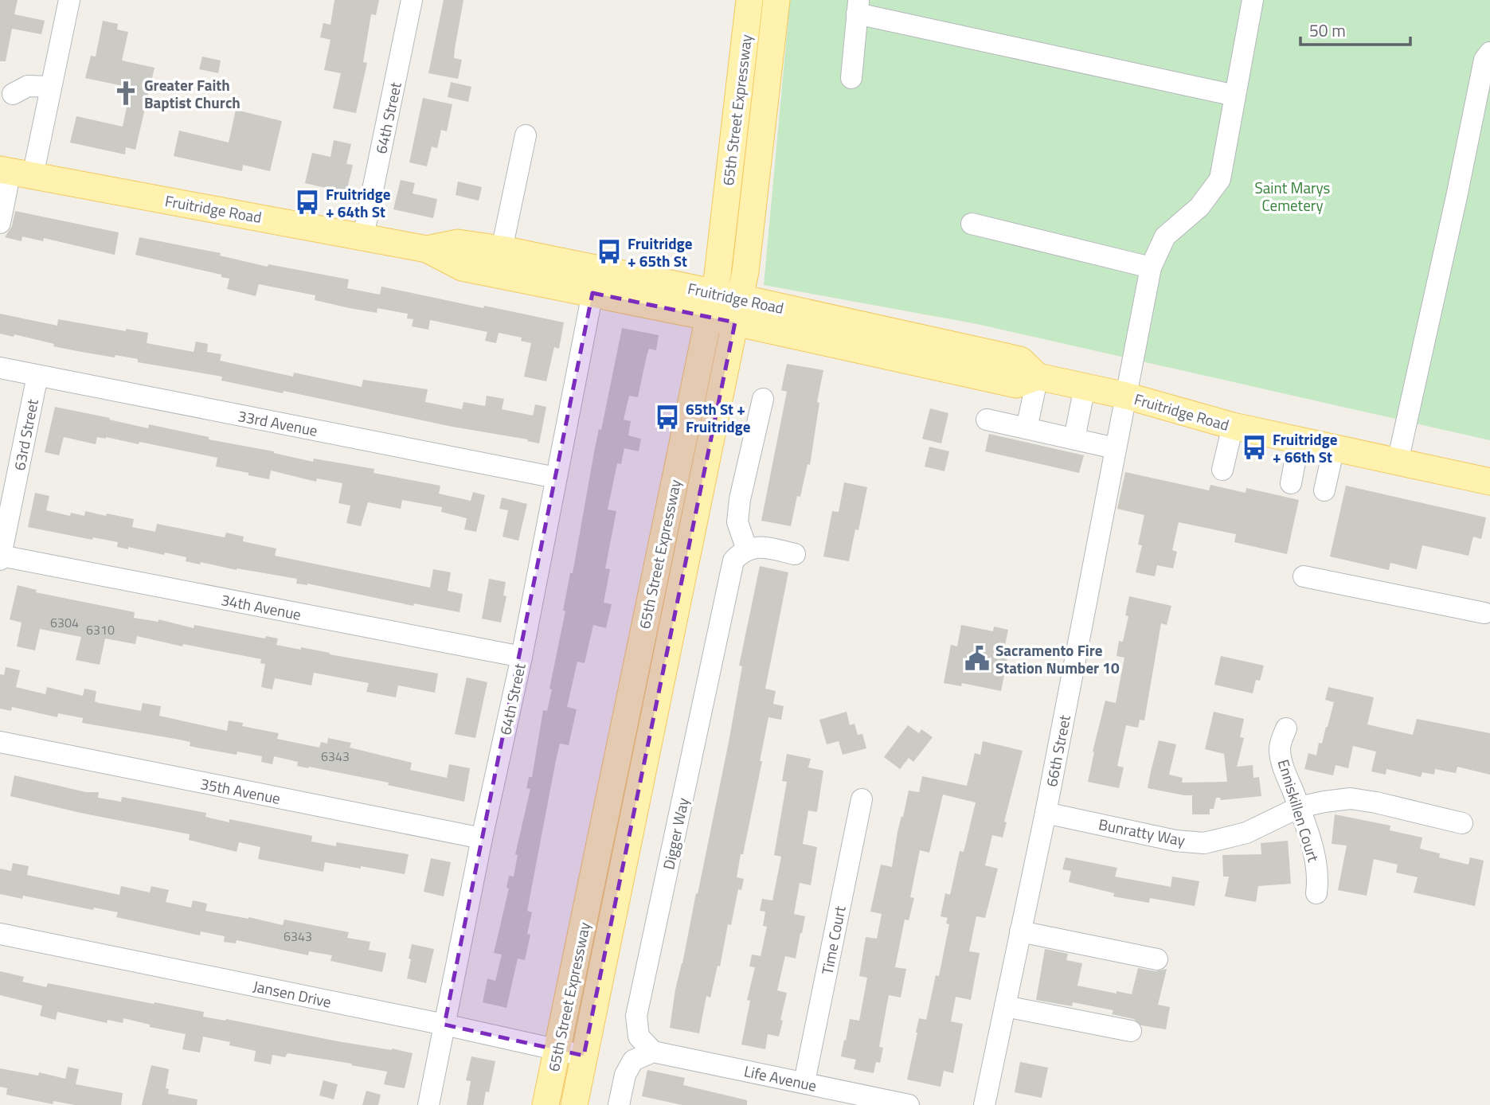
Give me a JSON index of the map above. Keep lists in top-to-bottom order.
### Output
{
  "streets": {
    "main road": ["65th Street Expressway", "Fruitridge Road"],
    "street": [
      "64th Street",
      "33rd Avenue",
      "63rd Street",
      "34th Avenue",
      "66th Street",
      "35th Avenue",
      "Enniskillen Court",
      "Bunratty Way",
      "Digger Way",
      "Time Court",
      "Jansen Drive",
      "Life Avenue"
    ]
  },
  "crossings": [
    ["65th Street Expressway", "Fruitridge Road"],
    ["65th Street Expressway", "Jansen Drive"],
    ["64th Street", "Fruitridge Road"],
    ["64th Street", "33rd Avenue"],
    ["64th Street", "34th Avenue"],
    ["64th Street", "35th Avenue"],
    ["64th Street", "Jansen Drive"],
    ["Fruitridge Road", "66th Street"],
    ["33rd Avenue", "63rd Street"],
    ["63rd Street", "34th Avenue"],
    ["66th Street", "Bunratty Way"],
    ["Enniskillen Court", "Bunratty Way"],
    ["Digger Way", "Life Avenue"],
    ["Time Court", "Life Avenue"]
  ],
  "parks": ["Saint Marys Cemetery"],
  "places": {
    "church": ["Greater Faith Baptist Church"],
    "bus stop": [
      "Fruitridge + 64th St",
      "Fruitridge + 65th St",
      "65th St + Fruitridge",
      "Fruitridge + 66th St"
    ],
    "public building": ["Sacramento Fire Station Number 10"]
  },
  "house_numbers": [
    "6304",
    "6310",
    "6343",
    "6343"
  ],
  "scale_bar": "50 m"
}
